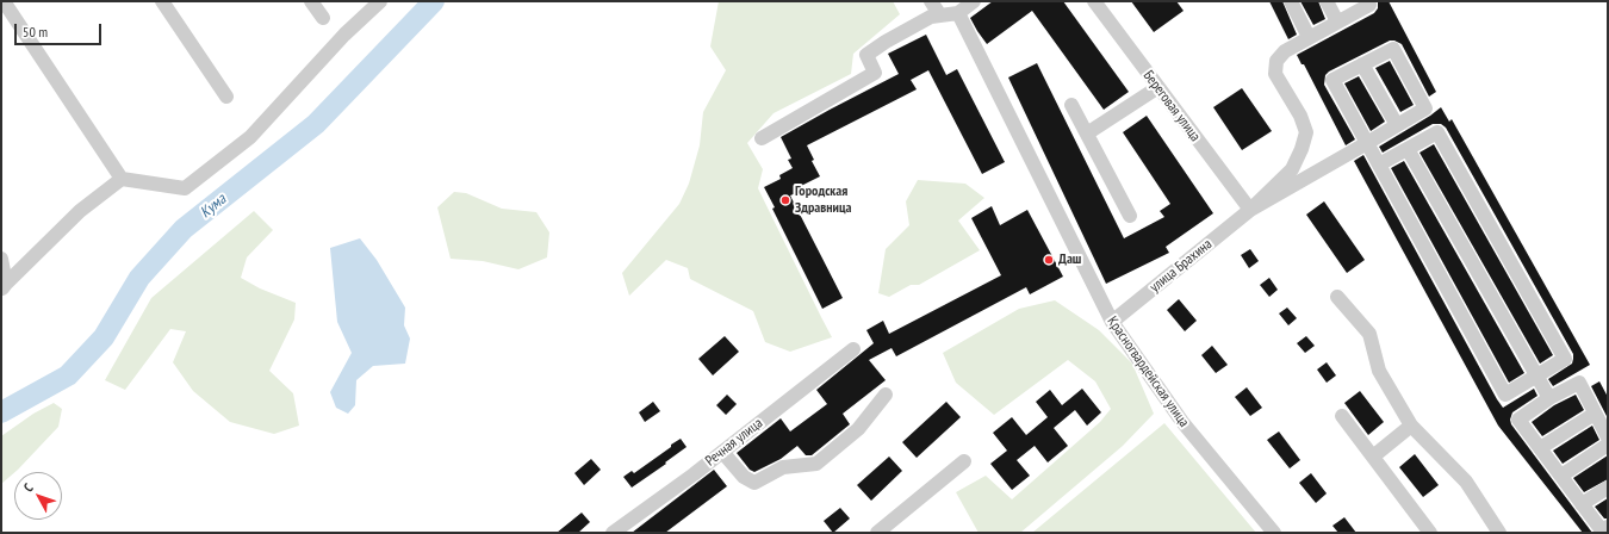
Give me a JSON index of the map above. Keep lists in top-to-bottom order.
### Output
{
  "streets": {
    "street": [
      "Береговая улица",
      "улица Брахина",
      "Красногвардейская улица",
      "Речная улица"
    ]
  },
  "crossings": [
    ["Береговая улица", "улица Брахина"],
    ["улица Брахина", "Красногвардейская улица"]
  ],
  "water": ["Кума"],
  "places": ["Городская Здравница", "Даш"],
  "scale_bar": "50 m",
  "north": "top left"
}
